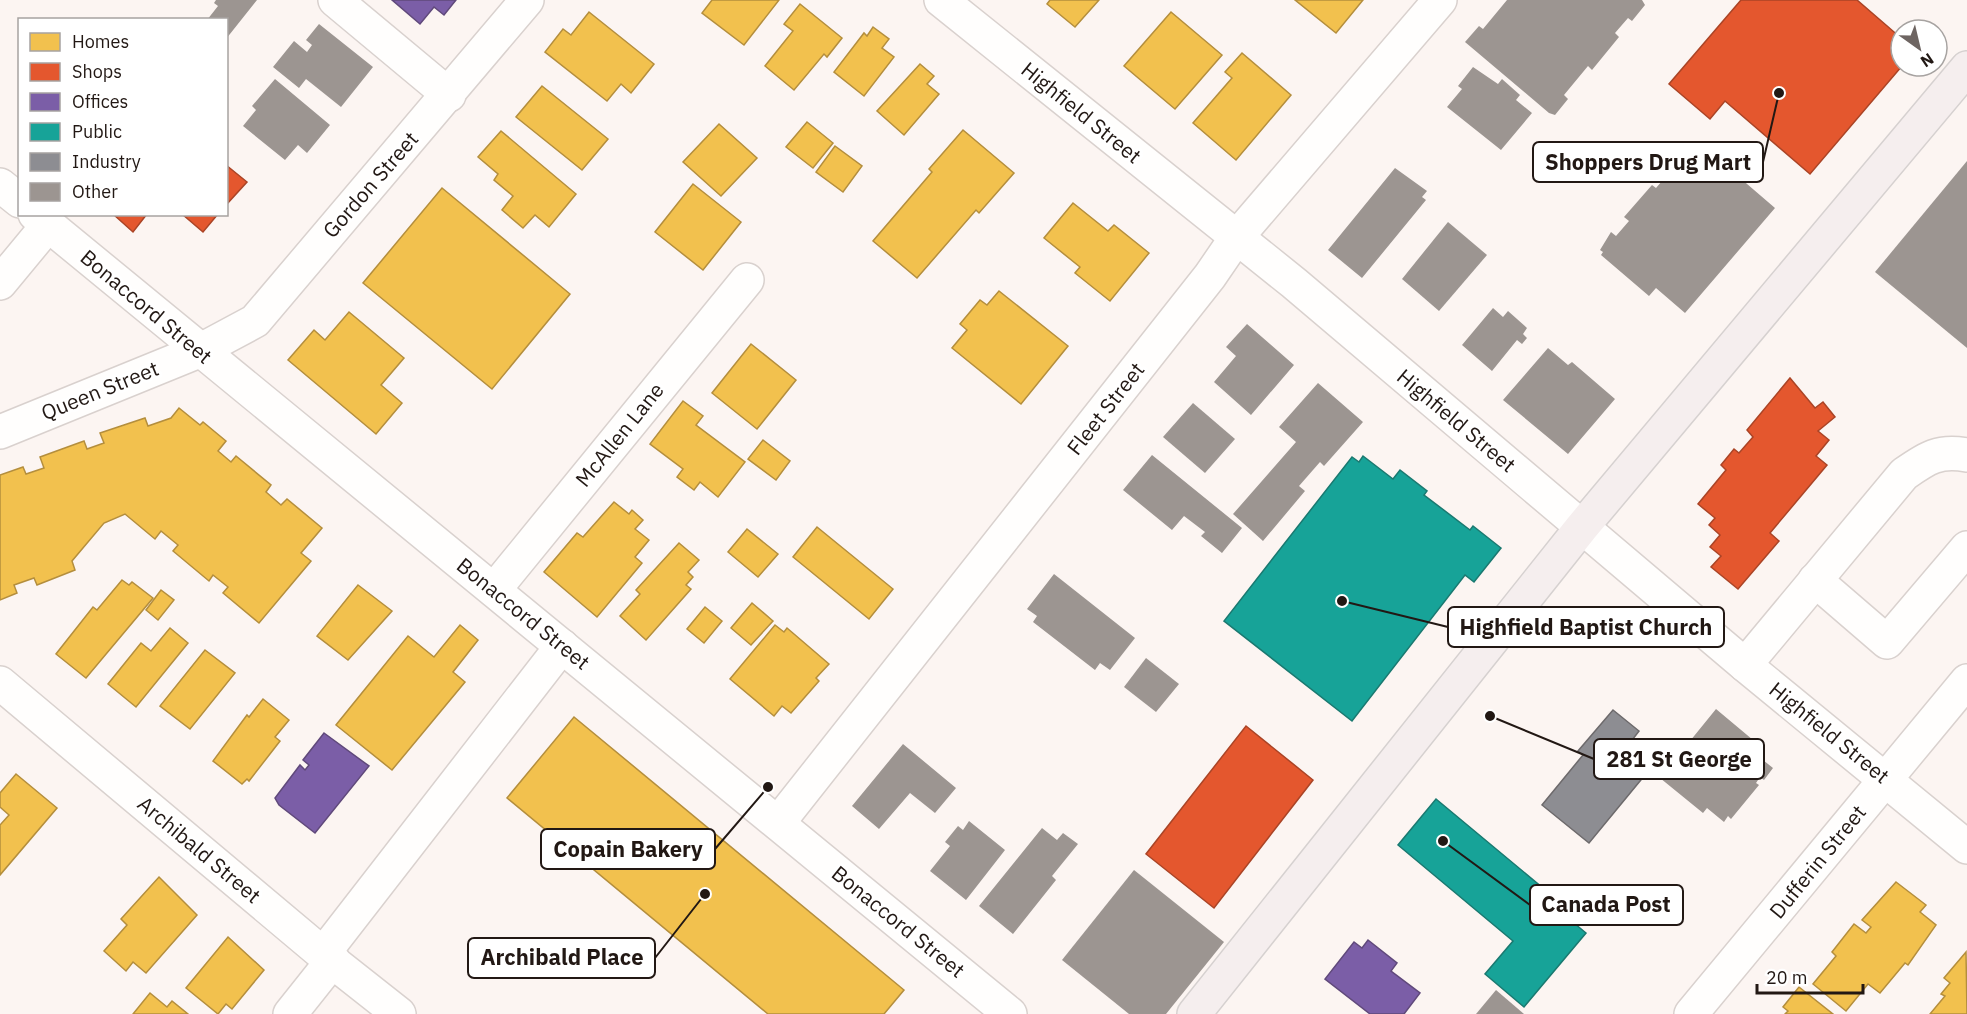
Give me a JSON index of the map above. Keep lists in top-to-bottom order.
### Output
{
  "streets": {
    "street": [
      "Highfield Street",
      "Gordon Street",
      "Bonaccord Street",
      "Queen Street",
      "Fleet Street",
      "McAllen Lane",
      "Archibald Street",
      "Dufferin Street"
    ]
  },
  "crossings": [
    ["Highfield Street", "Fleet Street"],
    ["Highfield Street", "Dufferin Street"],
    ["Gordon Street", "Bonaccord Street"],
    ["Gordon Street", "Queen Street"],
    ["Bonaccord Street", "Queen Street"],
    ["Bonaccord Street", "Fleet Street"],
    ["Bonaccord Street", "McAllen Lane"]
  ],
  "places": [
    "Shoppers Drug Mart",
    "Highfield Baptist Church",
    "281 St George",
    "Copain Bakery",
    "Canada Post",
    "Archibald Place"
  ],
  "legend": [
    "Homes",
    "Shops",
    "Offices",
    "Public",
    "Industry",
    "Other"
  ],
  "scale_bar": "20 m",
  "north": "bottom right"
}
